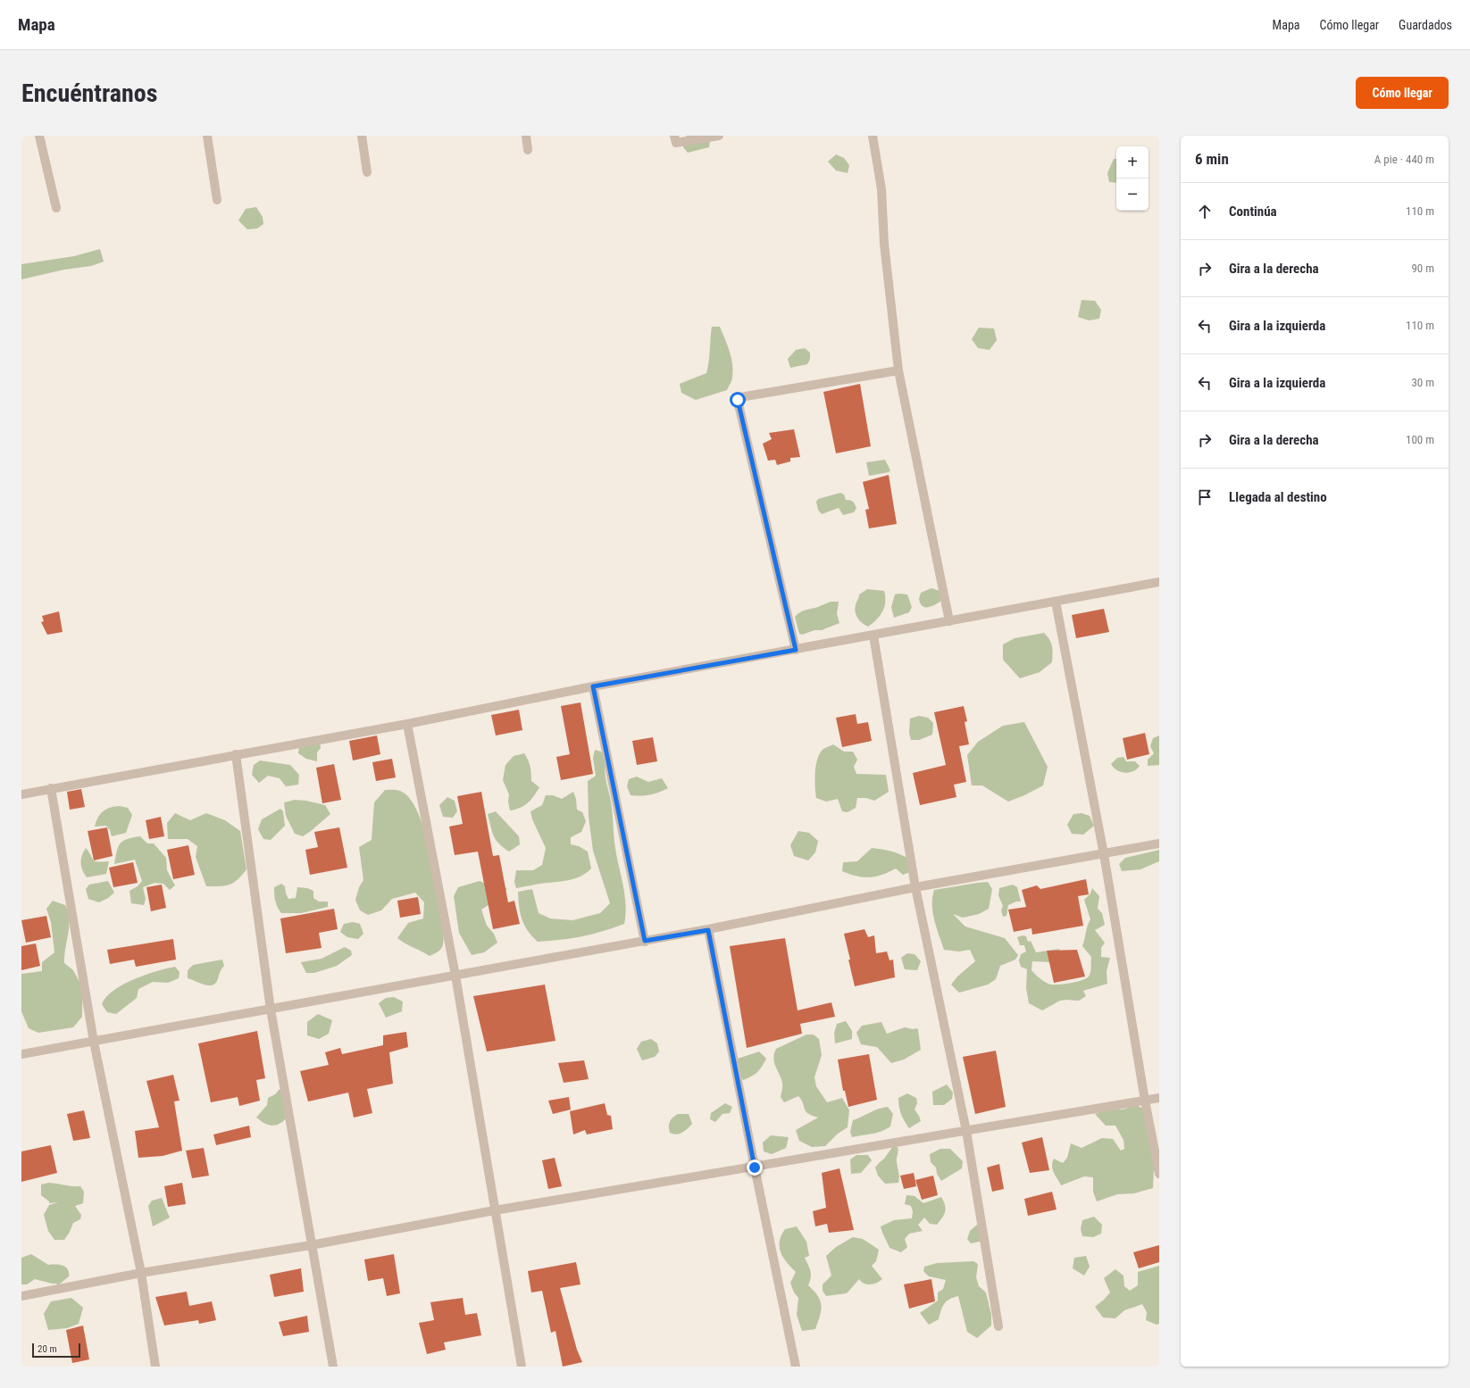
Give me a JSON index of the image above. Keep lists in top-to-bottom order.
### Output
{
  "scale_bar": "20 m",
  "page": {
    "header": "Mapa",
    "nav": ["Mapa", "Cómo llegar", "Guardados"],
    "buttons": "Cómo llegar",
    "title": "Encuéntranos",
    "heading": ["6 min", "A pie · 440 m"],
    "map_buttons": ["+", "−"],
    "list": [
      ["Continúa", "110 m"],
      ["Gira a la derecha", "90 m"],
      ["Gira a la izquierda", "110 m"],
      ["Gira a la izquierda", "30 m"],
      ["Gira a la derecha", "100 m"],
      "Llegada al destino"
    ],
    "scale": "20 m"
  }
}
